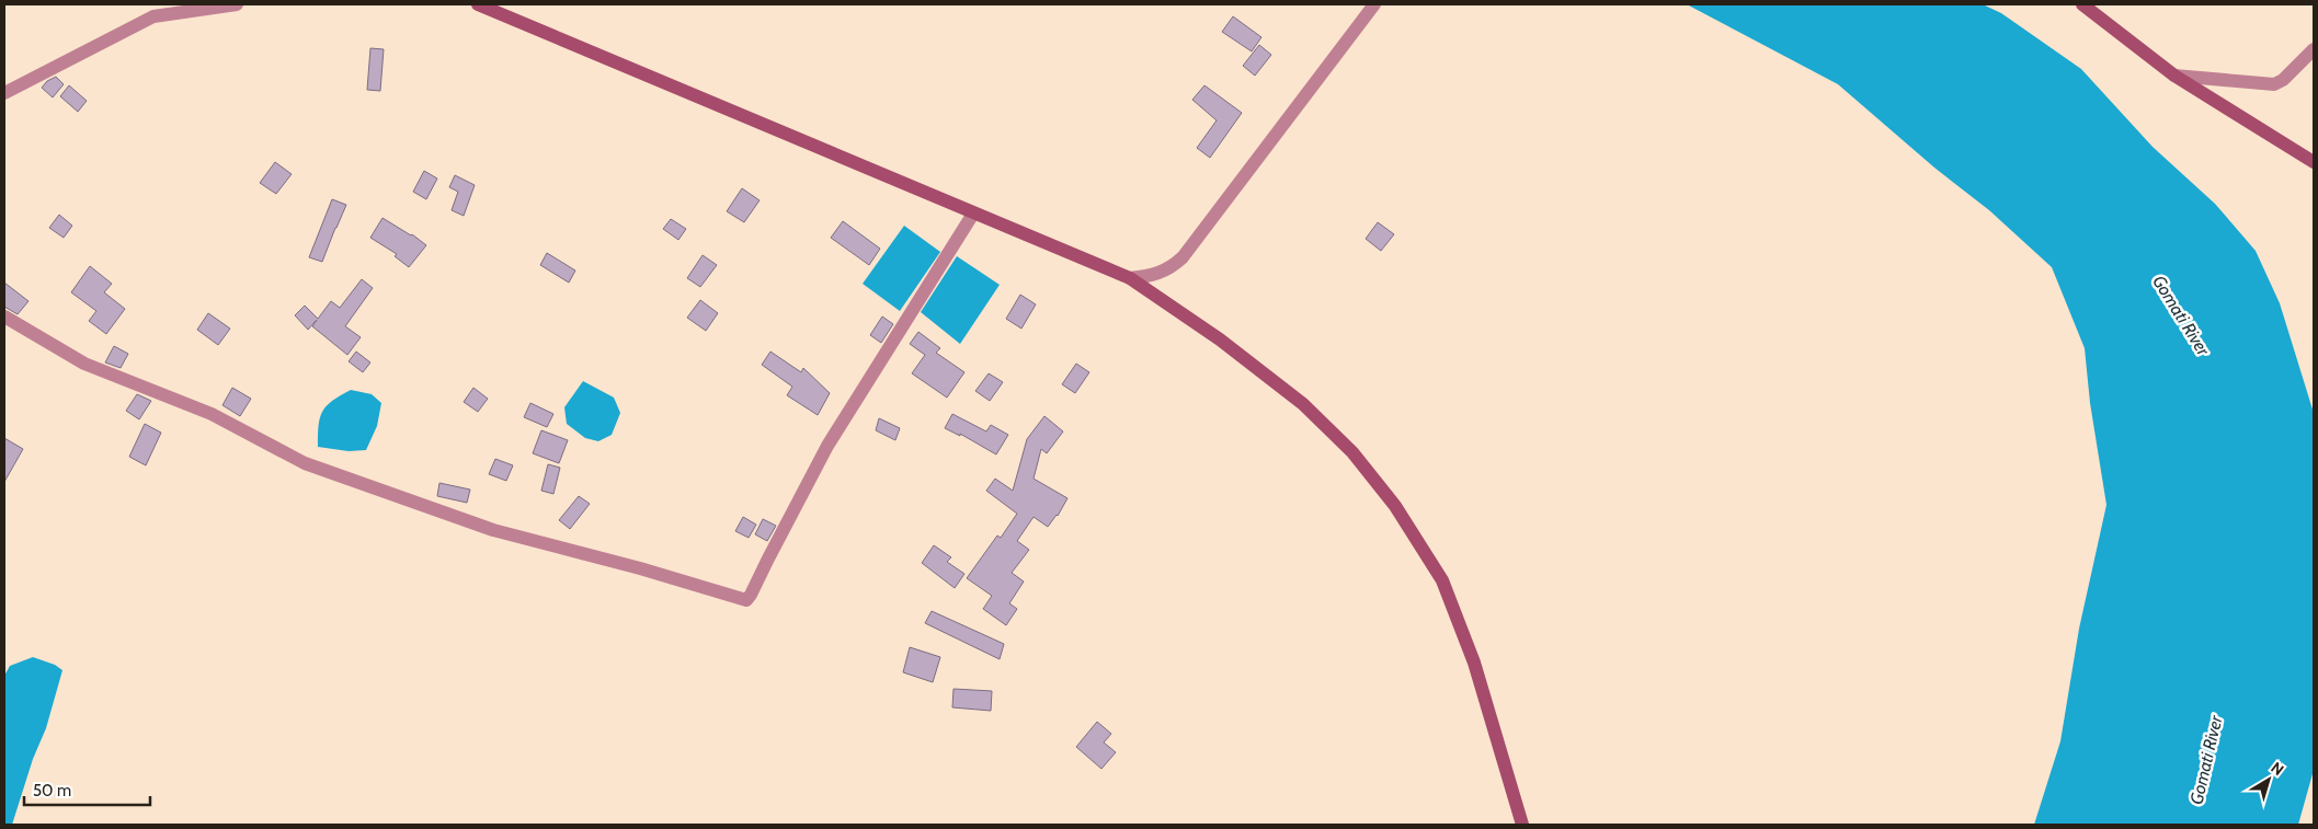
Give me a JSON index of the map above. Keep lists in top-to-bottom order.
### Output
{
  "water": ["Gomati River"],
  "scale_bar": "50 m",
  "north": "top right"
}
